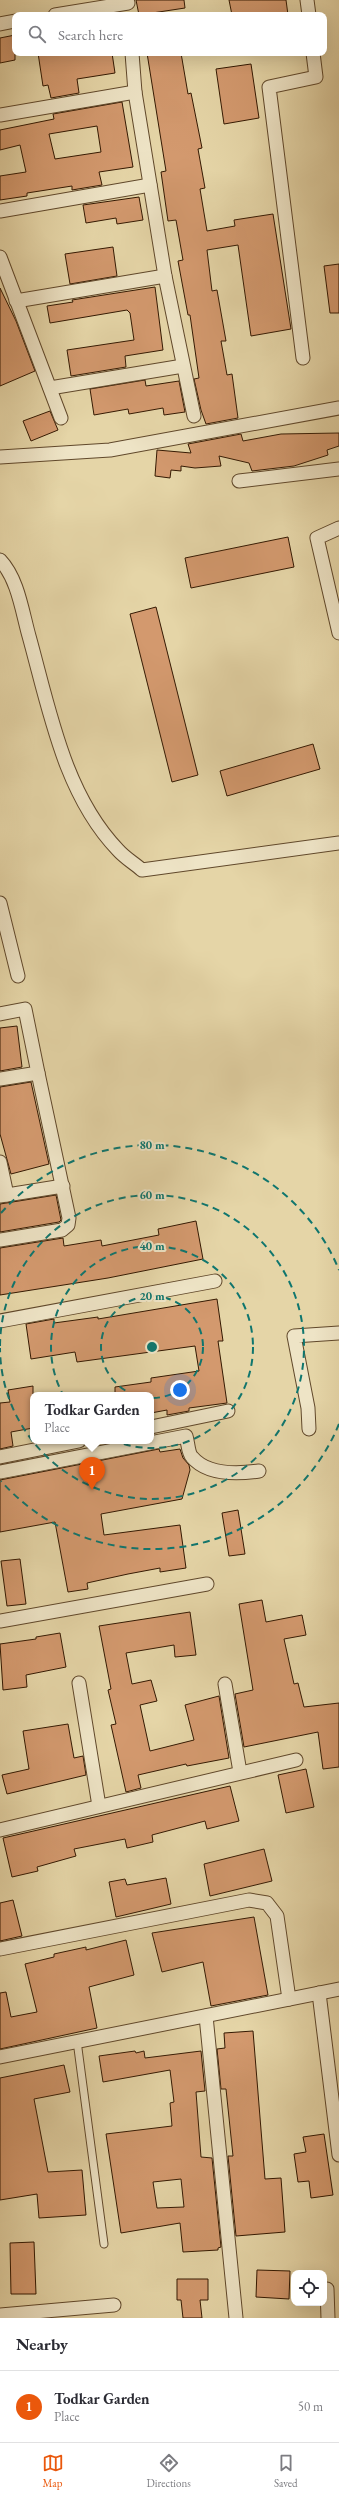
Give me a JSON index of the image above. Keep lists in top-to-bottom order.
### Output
{
  "page": {
    "search": "Search here",
    "popup": ["Todkar Garden", "Place"],
    "pins": "1",
    "heading": "Nearby",
    "list": [
      {
        "mark": "1",
        "name": "Todkar Garden",
        "note": "Place",
        "value": "50 m"
      }
    ],
    "nav": ["Map", "Directions", "Saved"]
  },
  "rings": [
    "80 m",
    "60 m",
    "40 m",
    "20 m"
  ]
}
